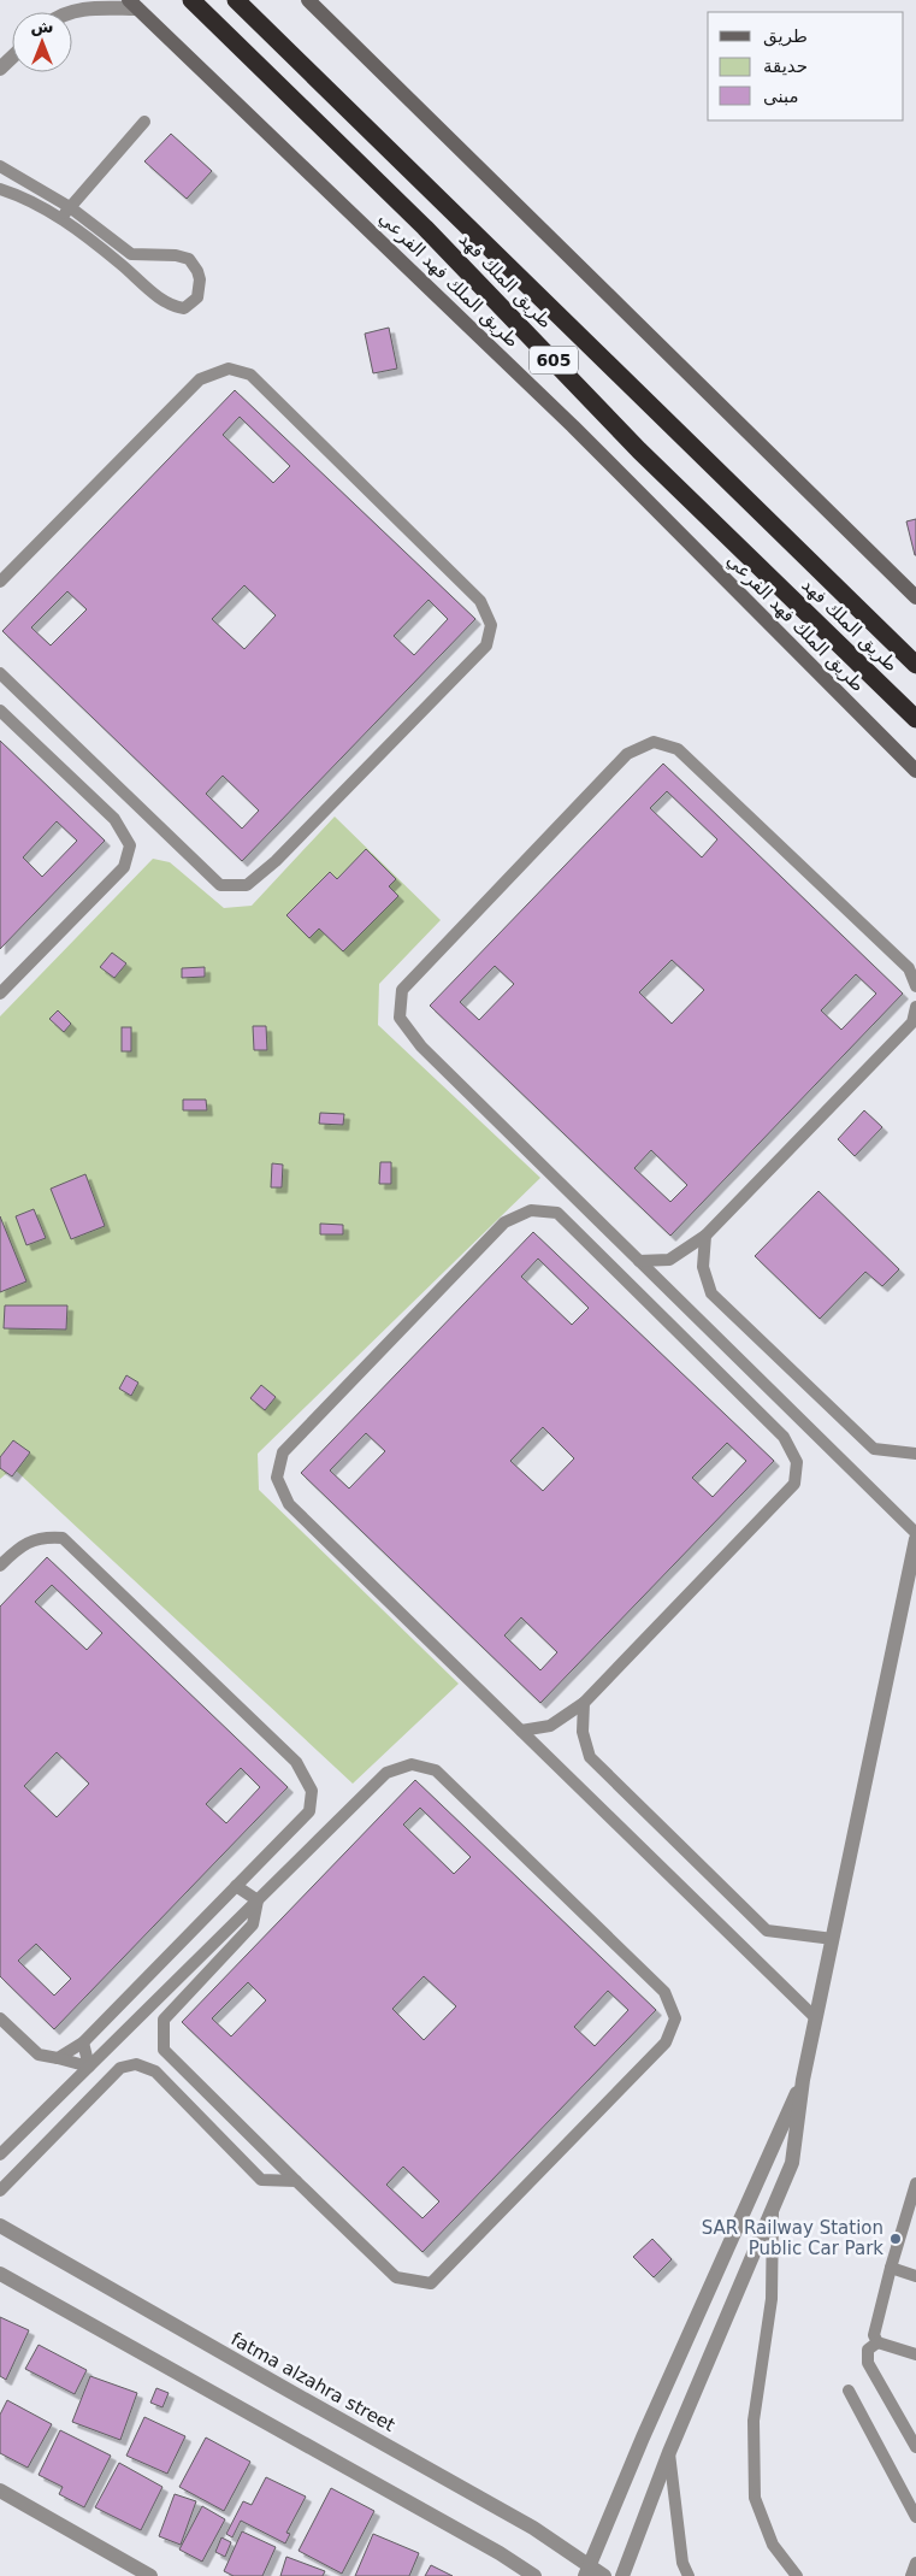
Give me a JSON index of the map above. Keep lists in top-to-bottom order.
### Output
{
  "streets": {
    "highway": ["طريق الملك فهد", "605"],
    "main road": ["طريق الملك فهد الفرعي"],
    "street": ["fatma alzahra street"]
  },
  "places": ["SAR Railway Station Public Car Park"],
  "legend": ["طريق", "حديقة", "مبنى"],
  "north": "top"
}
